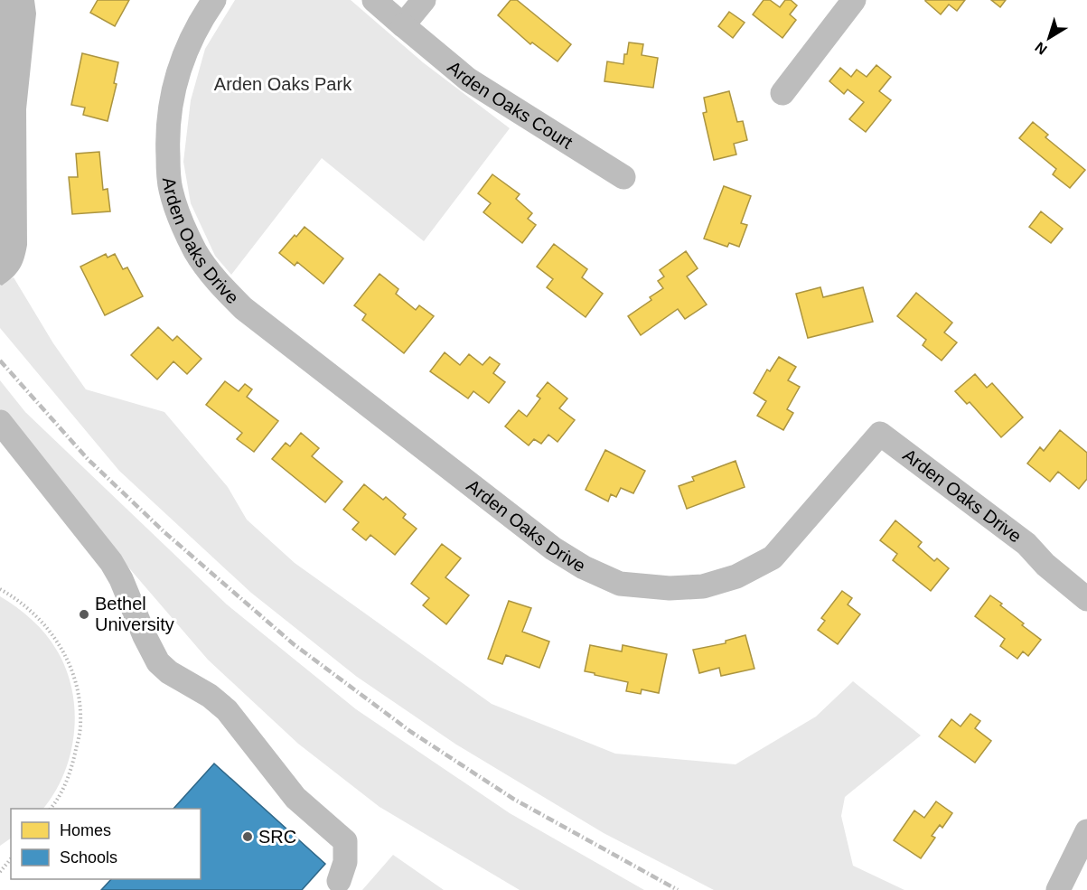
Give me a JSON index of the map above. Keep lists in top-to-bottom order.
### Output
{
  "streets": {
    "street": ["Arden Oaks Court", "Arden Oaks Drive"]
  },
  "parks": ["Arden Oaks Park"],
  "places": ["Bethel University", "SRC"],
  "legend": ["Homes", "Schools"],
  "north": "bottom left"
}
